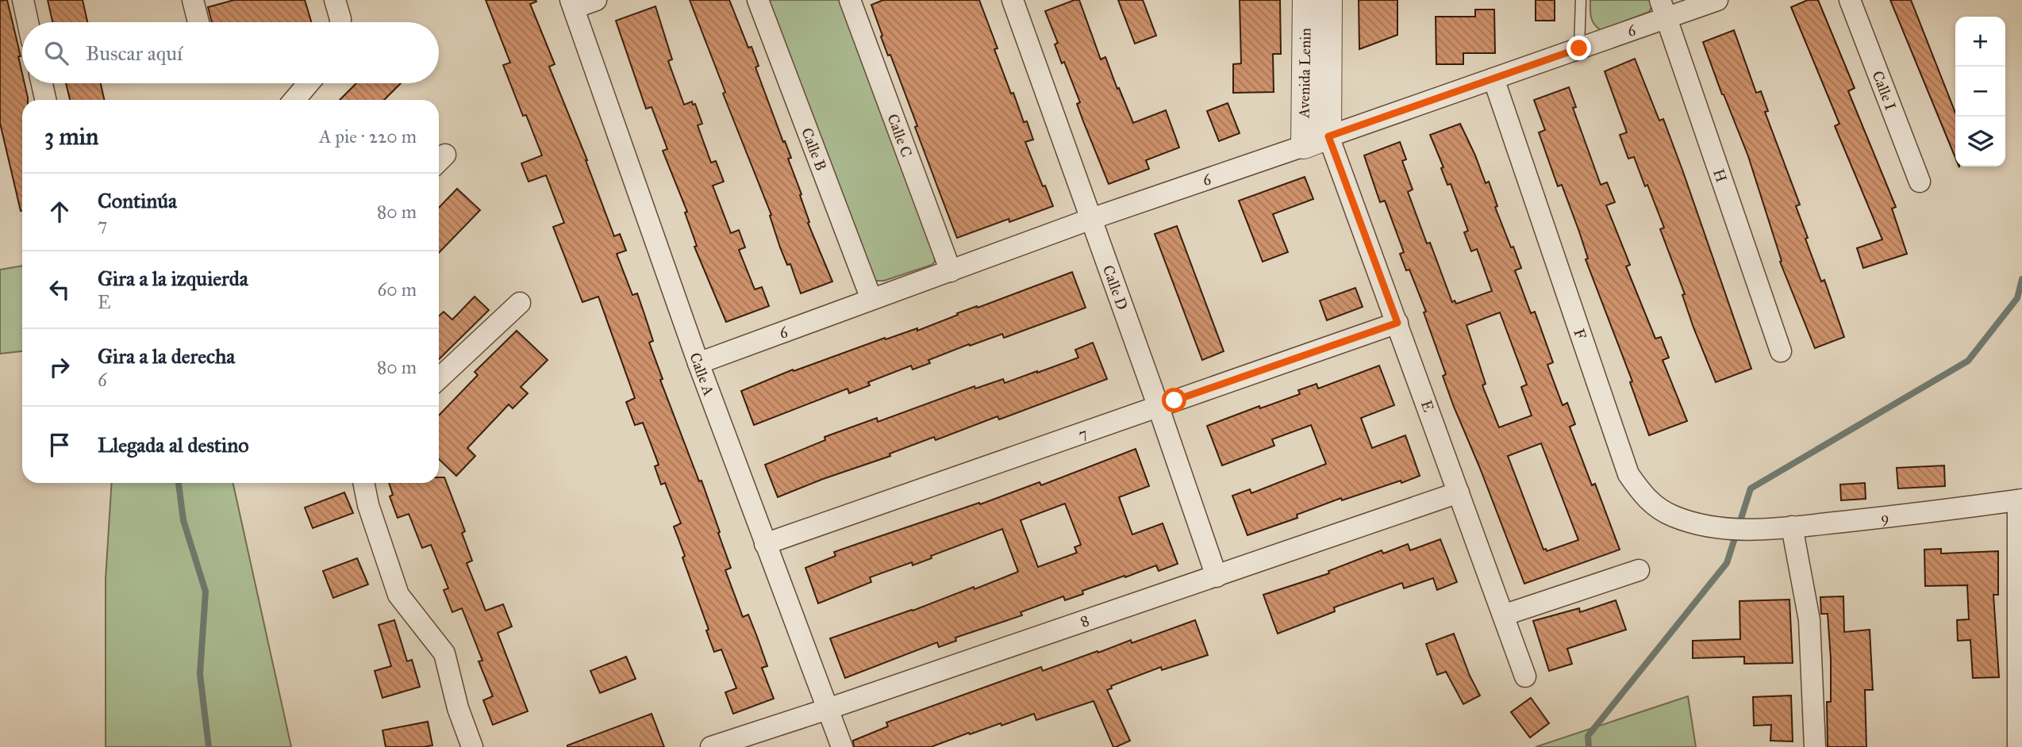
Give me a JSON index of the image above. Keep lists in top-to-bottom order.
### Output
{
  "streets": {
    "street": [
      "6",
      "Avenida Lenin",
      "Calle I",
      "Calle C",
      "Calle B",
      "H",
      "Calle D",
      "F",
      "Calle A",
      "E",
      "7",
      "9",
      "8"
    ]
  },
  "crossings": [
    ["6", "Avenida Lenin"],
    ["6", "Calle C"],
    ["6", "Calle B"],
    ["6", "H"],
    ["6", "Calle D"],
    ["6", "F"],
    ["6", "Calle A"],
    ["6", "E"],
    ["Avenida Lenin", "E"],
    ["Calle D", "7"],
    ["Calle D", "8"],
    ["F", "9"],
    ["Calle A", "7"],
    ["Calle A", "8"],
    ["E", "7"],
    ["E", "8"]
  ],
  "page": {
    "map_buttons": ["+", "−"],
    "search": "Buscar aquí",
    "heading": ["3 min", "A pie · 220 m"],
    "list": [
      ["Continúa", "7", "80 m"],
      ["Gira a la izquierda", "E", "60 m"],
      ["Gira a la derecha", "6", "80 m"],
      "Llegada al destino"
    ]
  }
}
